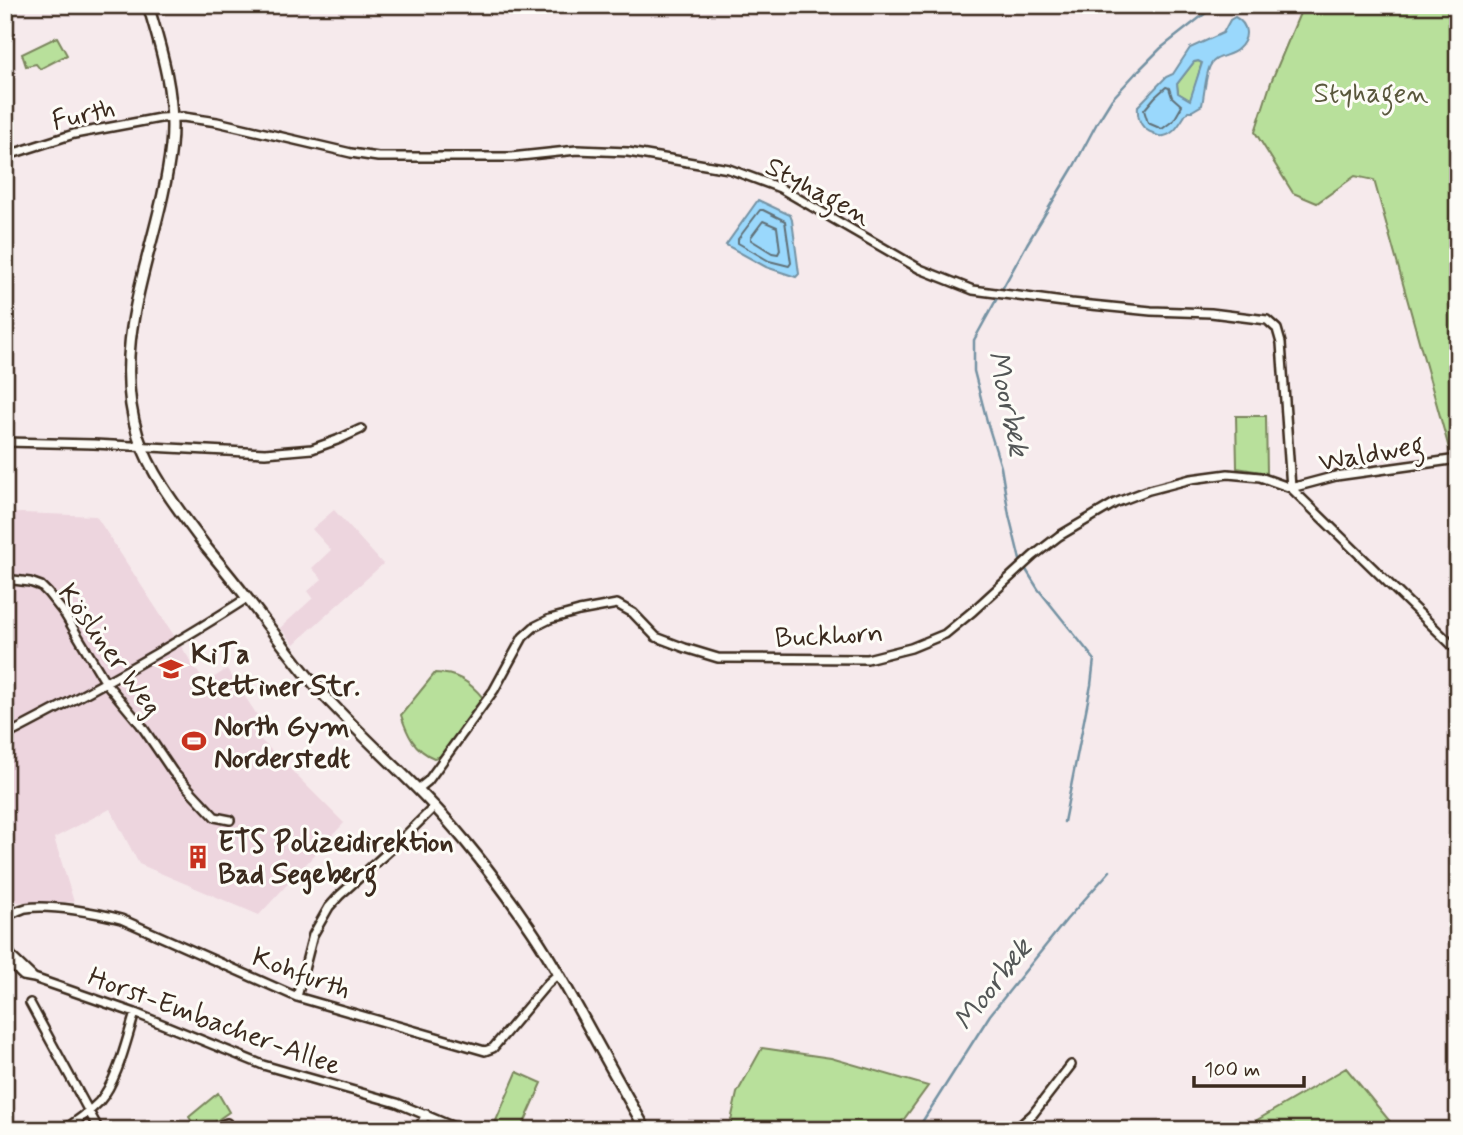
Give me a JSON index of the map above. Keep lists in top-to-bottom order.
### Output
{
  "streets": {
    "street": [
      "Furth",
      "Styhagen",
      "Waldweg",
      "Buckhorn",
      "Kösliner Weg",
      "Kohfurth",
      "Horst-Embacher-Allee"
    ]
  },
  "crossings": [
    ["Furth", "Styhagen"],
    ["Styhagen", "Waldweg"],
    ["Styhagen", "Buckhorn"],
    ["Waldweg", "Buckhorn"]
  ],
  "water": ["Moorbek"],
  "parks": ["Styhagen"],
  "places": {
    "school or university": ["KiTa Stettiner Str."],
    "sports": ["North Gym Norderstedt"],
    "building": ["ETS Polizeidirektion Bad Segeberg"]
  },
  "scale_bar": "100 m"
}
